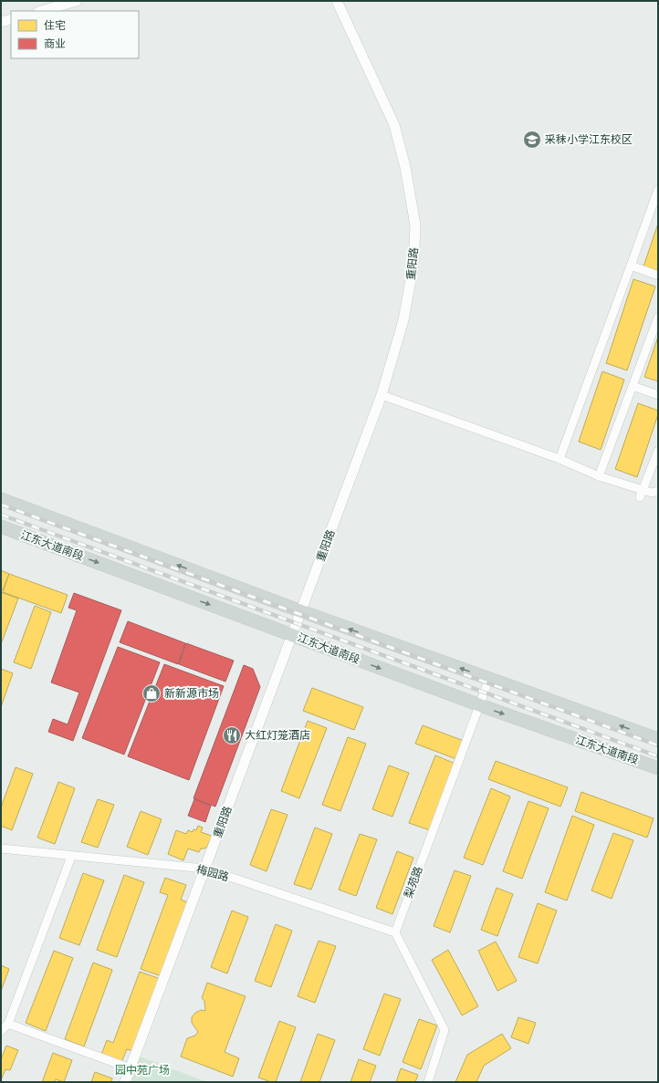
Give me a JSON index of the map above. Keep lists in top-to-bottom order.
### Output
{
  "streets": {
    "main road": ["江东大道南段"],
    "street": ["重阳路", "梅园路", "梨苑路"]
  },
  "crossings": [
    ["重阳路", "江东大道南段"],
    ["重阳路", "梅园路"],
    ["江东大道南段", "梨苑路"],
    ["梅园路", "梨苑路"]
  ],
  "parks": ["园中苑广场"],
  "places": {
    "school or university": ["采秣小学江东校区"],
    "shop": ["新新源市场"],
    "restaurant": ["大红灯笼酒店"]
  },
  "legend": ["住宅", "商业"]
}
